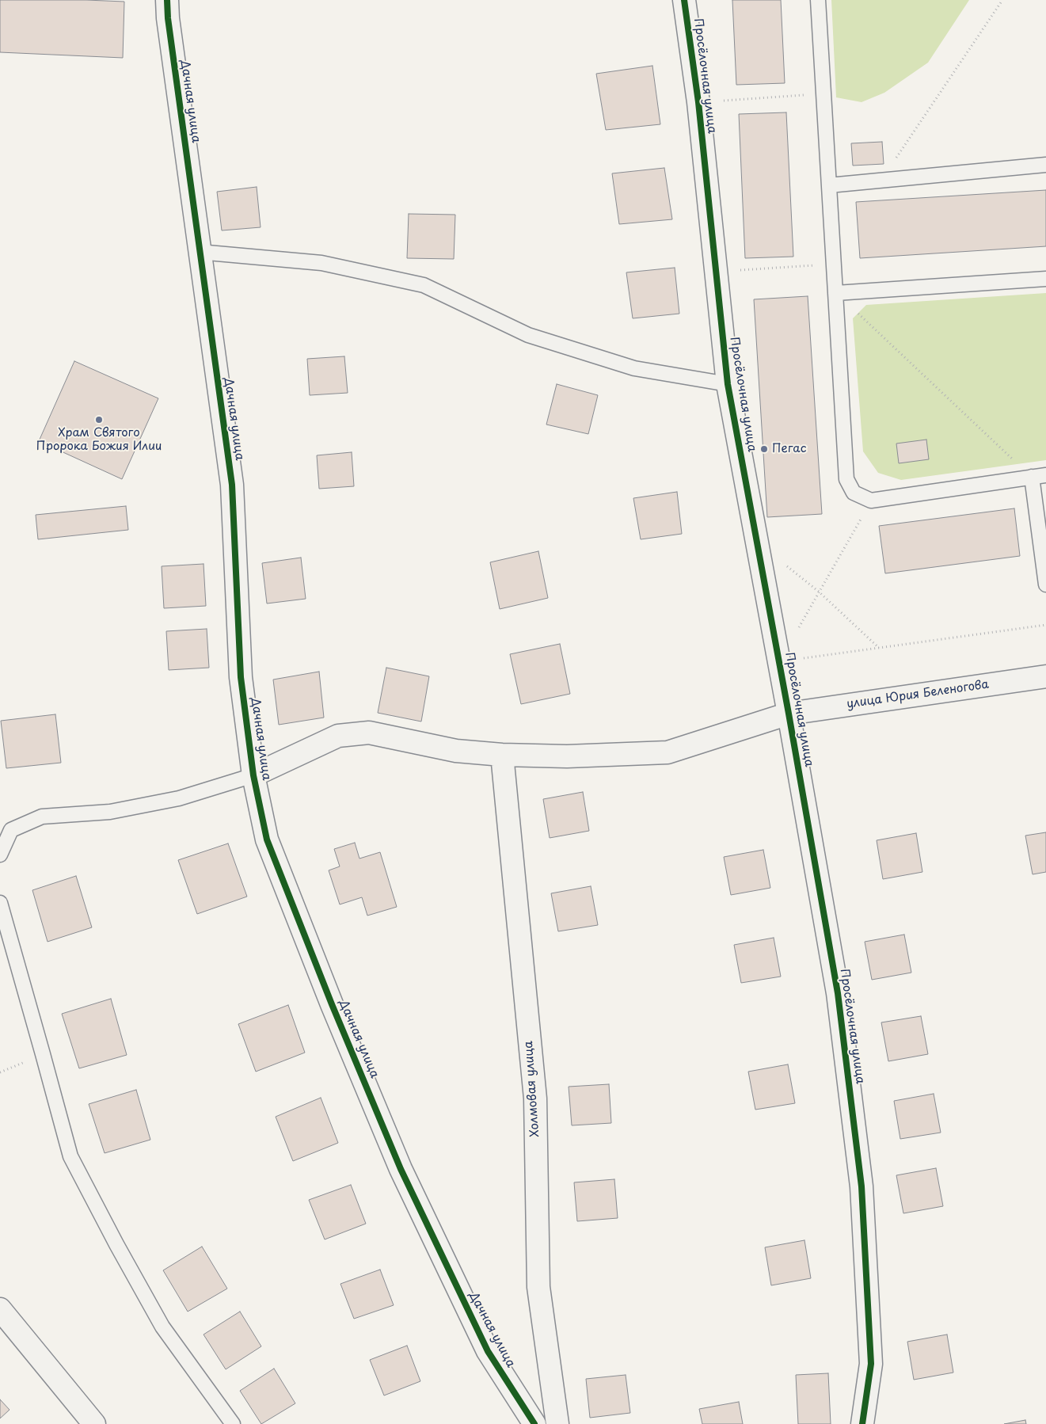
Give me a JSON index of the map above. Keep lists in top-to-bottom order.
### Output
{
  "streets": {
    "street": [
      "Просёлочная улица",
      "Дачная улица",
      "улица Юрия Беленогова",
      "Холмовая улица"
    ]
  },
  "crossings": [
    ["Просёлочная улица", "улица Юрия Беленогова"],
    ["Дачная улица", "улица Юрия Беленогова"],
    ["улица Юрия Беленогова", "Холмовая улица"]
  ],
  "places": ["Храм Святого Пророка Божия Илии", "Пегас"]
}
